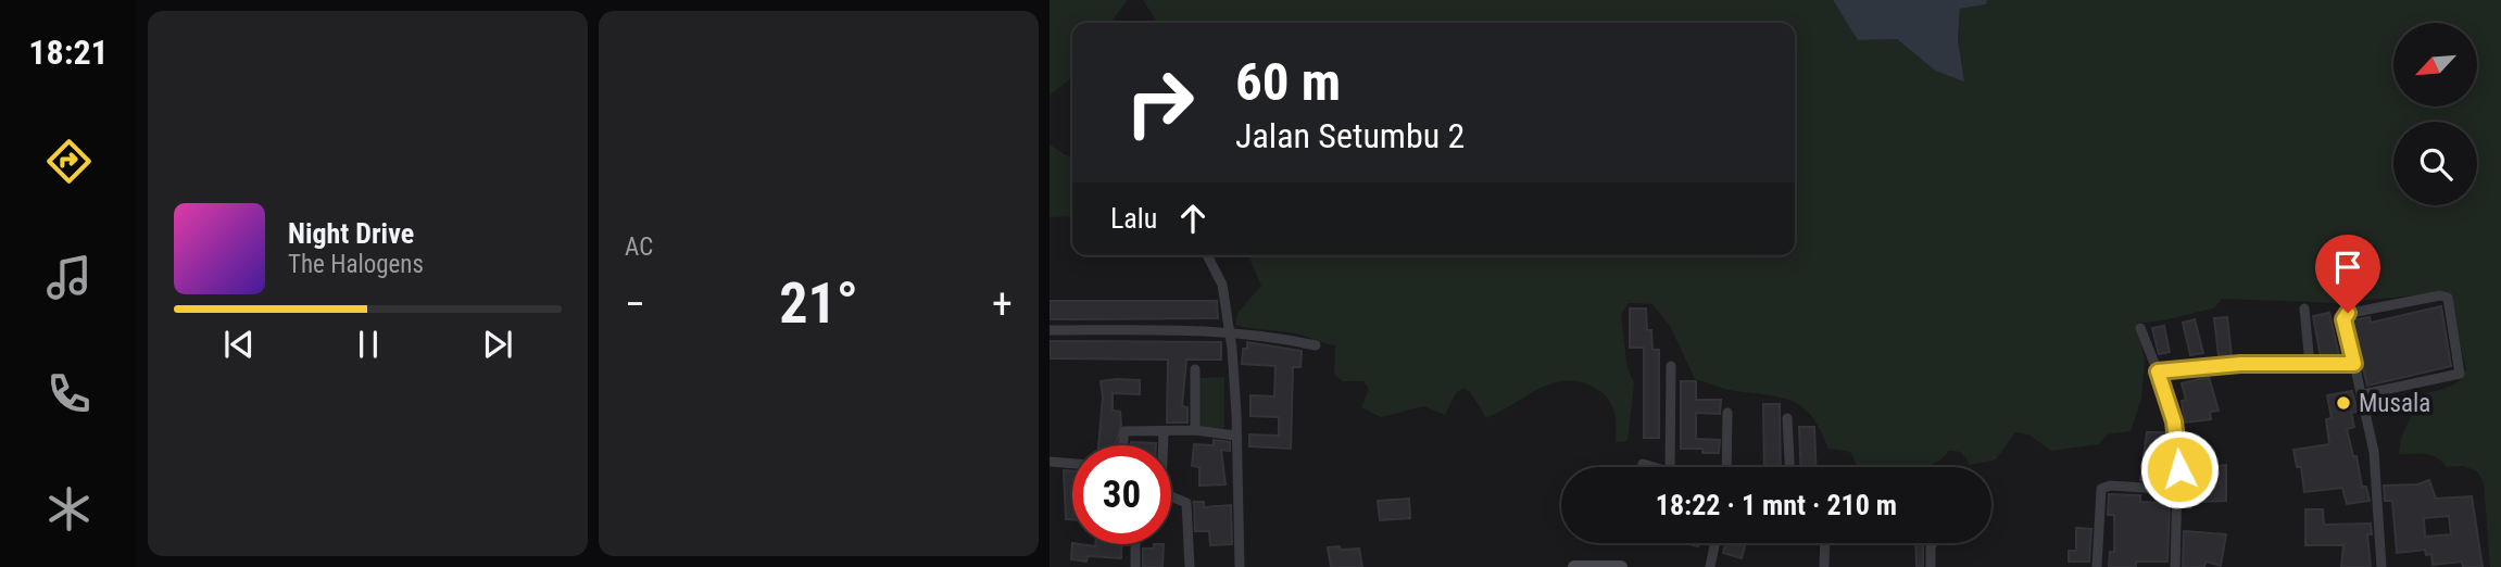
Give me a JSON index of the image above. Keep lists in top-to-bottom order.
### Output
{
  "places": ["Musala"],
  "north": "bottom left",
  "page": {
    "tabs": "18:21",
    "tile": "AC",
    "turn": ["60 m", "Jalan Setumbu 2"],
    "then": "Lalu",
    "song": ["Night Drive", "The Halogens"],
    "heat": ["−", "21°", "+"],
    "limit": "30",
    "trip": "18:22 · 1 mnt · 210 m"
  }
}
